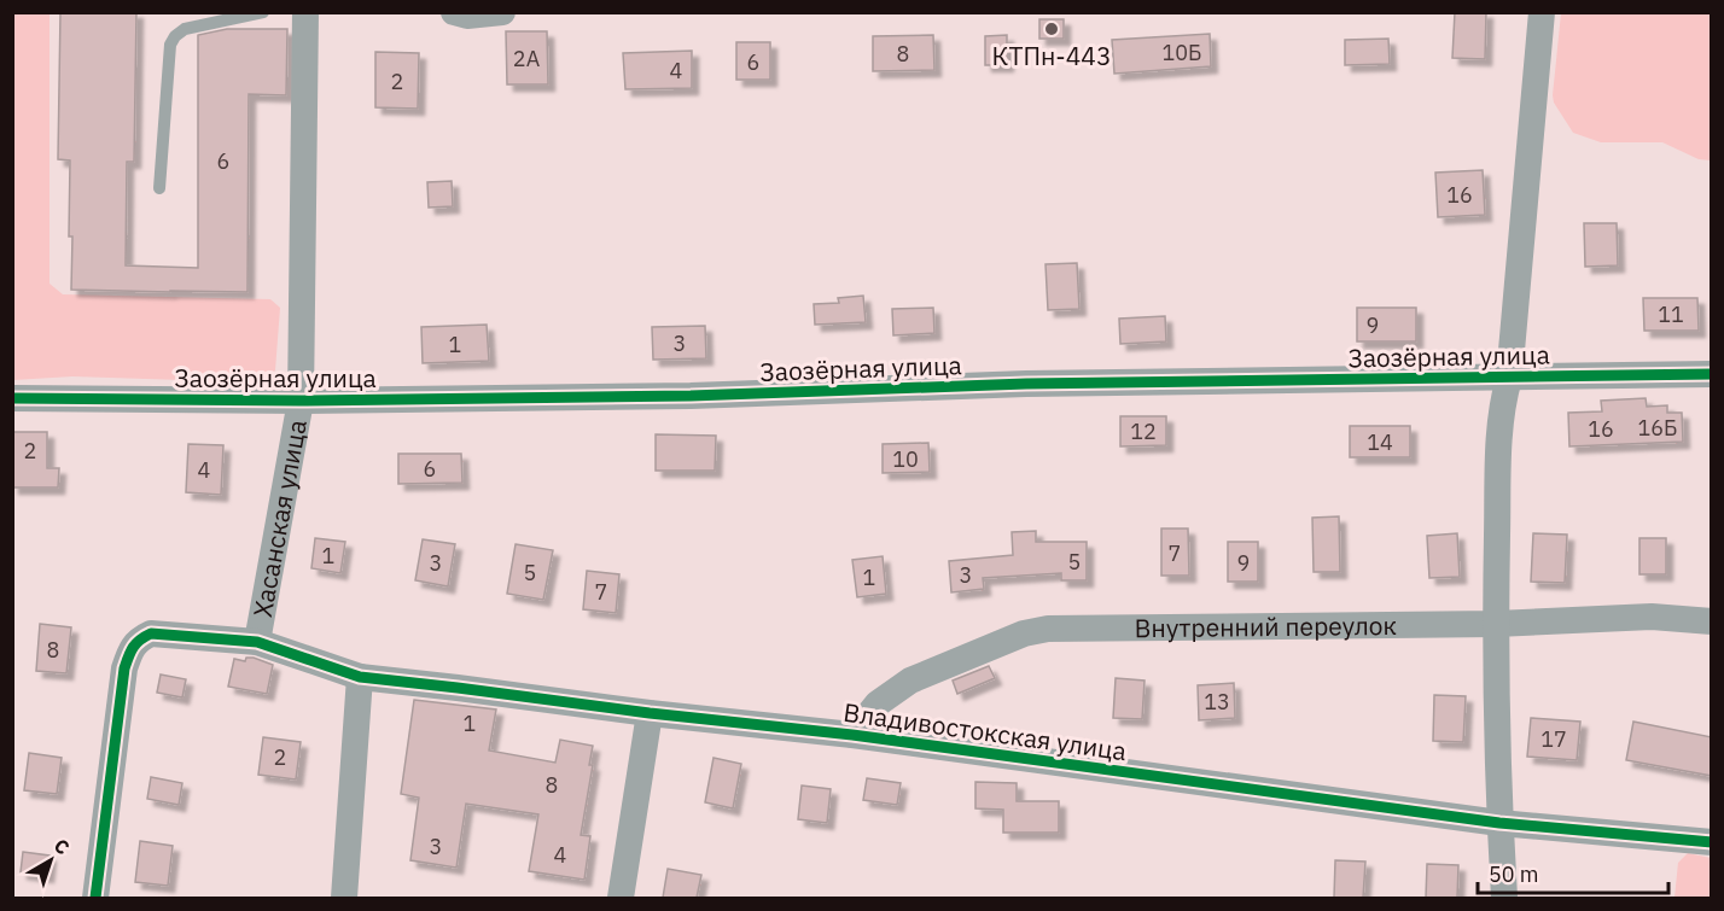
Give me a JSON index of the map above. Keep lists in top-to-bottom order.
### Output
{
  "streets": {
    "street": [
      "Заозёрная улица",
      "Хасанская улица",
      "Внутренний переулок",
      "Владивостокская улица"
    ]
  },
  "crossings": [
    ["Заозёрная улица", "Хасанская улица"],
    ["Хасанская улица", "Владивостокская улица"],
    ["Внутренний переулок", "Владивостокская улица"]
  ],
  "places": ["КТПн-443"],
  "house_numbers": [
    "10Б",
    "8",
    "2А",
    "6",
    "4",
    "2",
    "6",
    "16",
    "11",
    "9",
    "3",
    "1",
    "16Б",
    "16",
    "12",
    "14",
    "2",
    "10",
    "6",
    "4",
    "7",
    "1",
    "5",
    "3",
    "9",
    "5",
    "3",
    "1",
    "7",
    "8",
    "13",
    "1",
    "17",
    "2",
    "8",
    "3",
    "4"
  ],
  "scale_bar": "50 m",
  "north": "top right"
}
